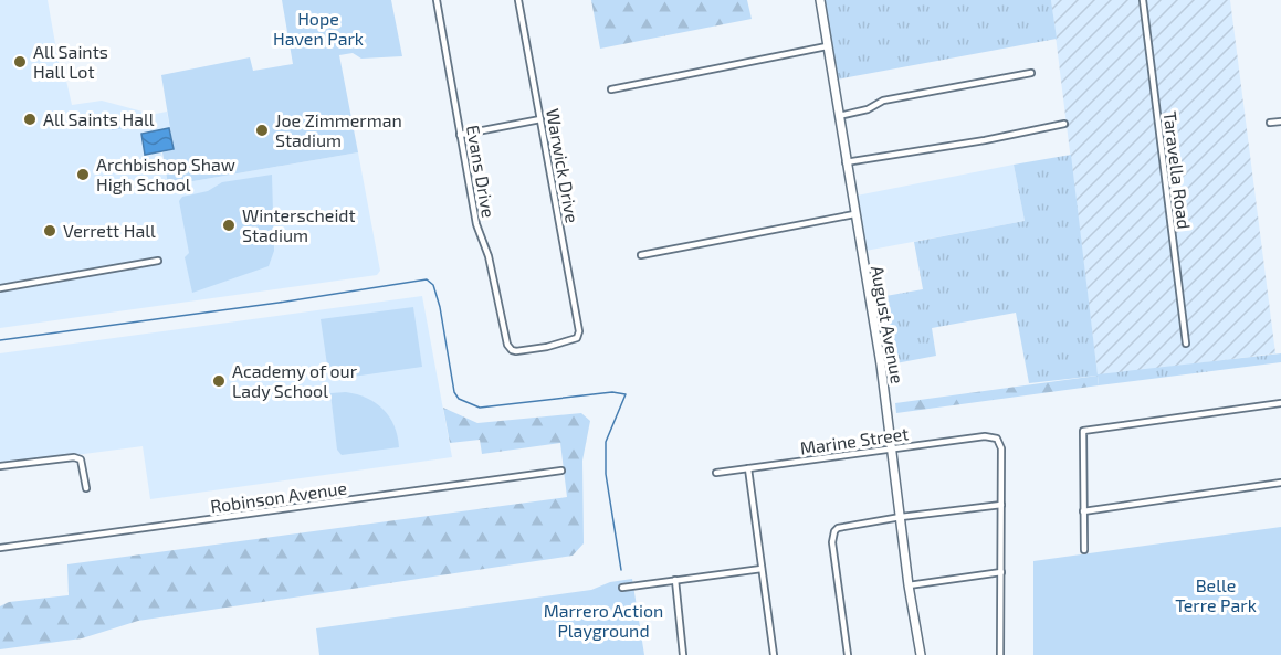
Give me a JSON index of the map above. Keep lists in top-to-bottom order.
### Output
{
  "streets": {
    "street": [
      "Warwick Drive",
      "Taravella Road",
      "Evans Drive",
      "August Avenue",
      "Marine Street",
      "Robinson Avenue"
    ]
  },
  "crossings": [
    ["Warwick Drive", "Evans Drive"],
    ["August Avenue", "Marine Street"]
  ],
  "parks": ["Hope Haven Park", "Belle Terre Park", "Marrero Action Playground"],
  "places": [
    "All Saints Hall Lot",
    "All Saints Hall",
    "Joe Zimmerman Stadium",
    "Archbishop Shaw High School",
    "Winterscheidt Stadium",
    "Verrett Hall",
    "Academy of our Lady School"
  ]
}
